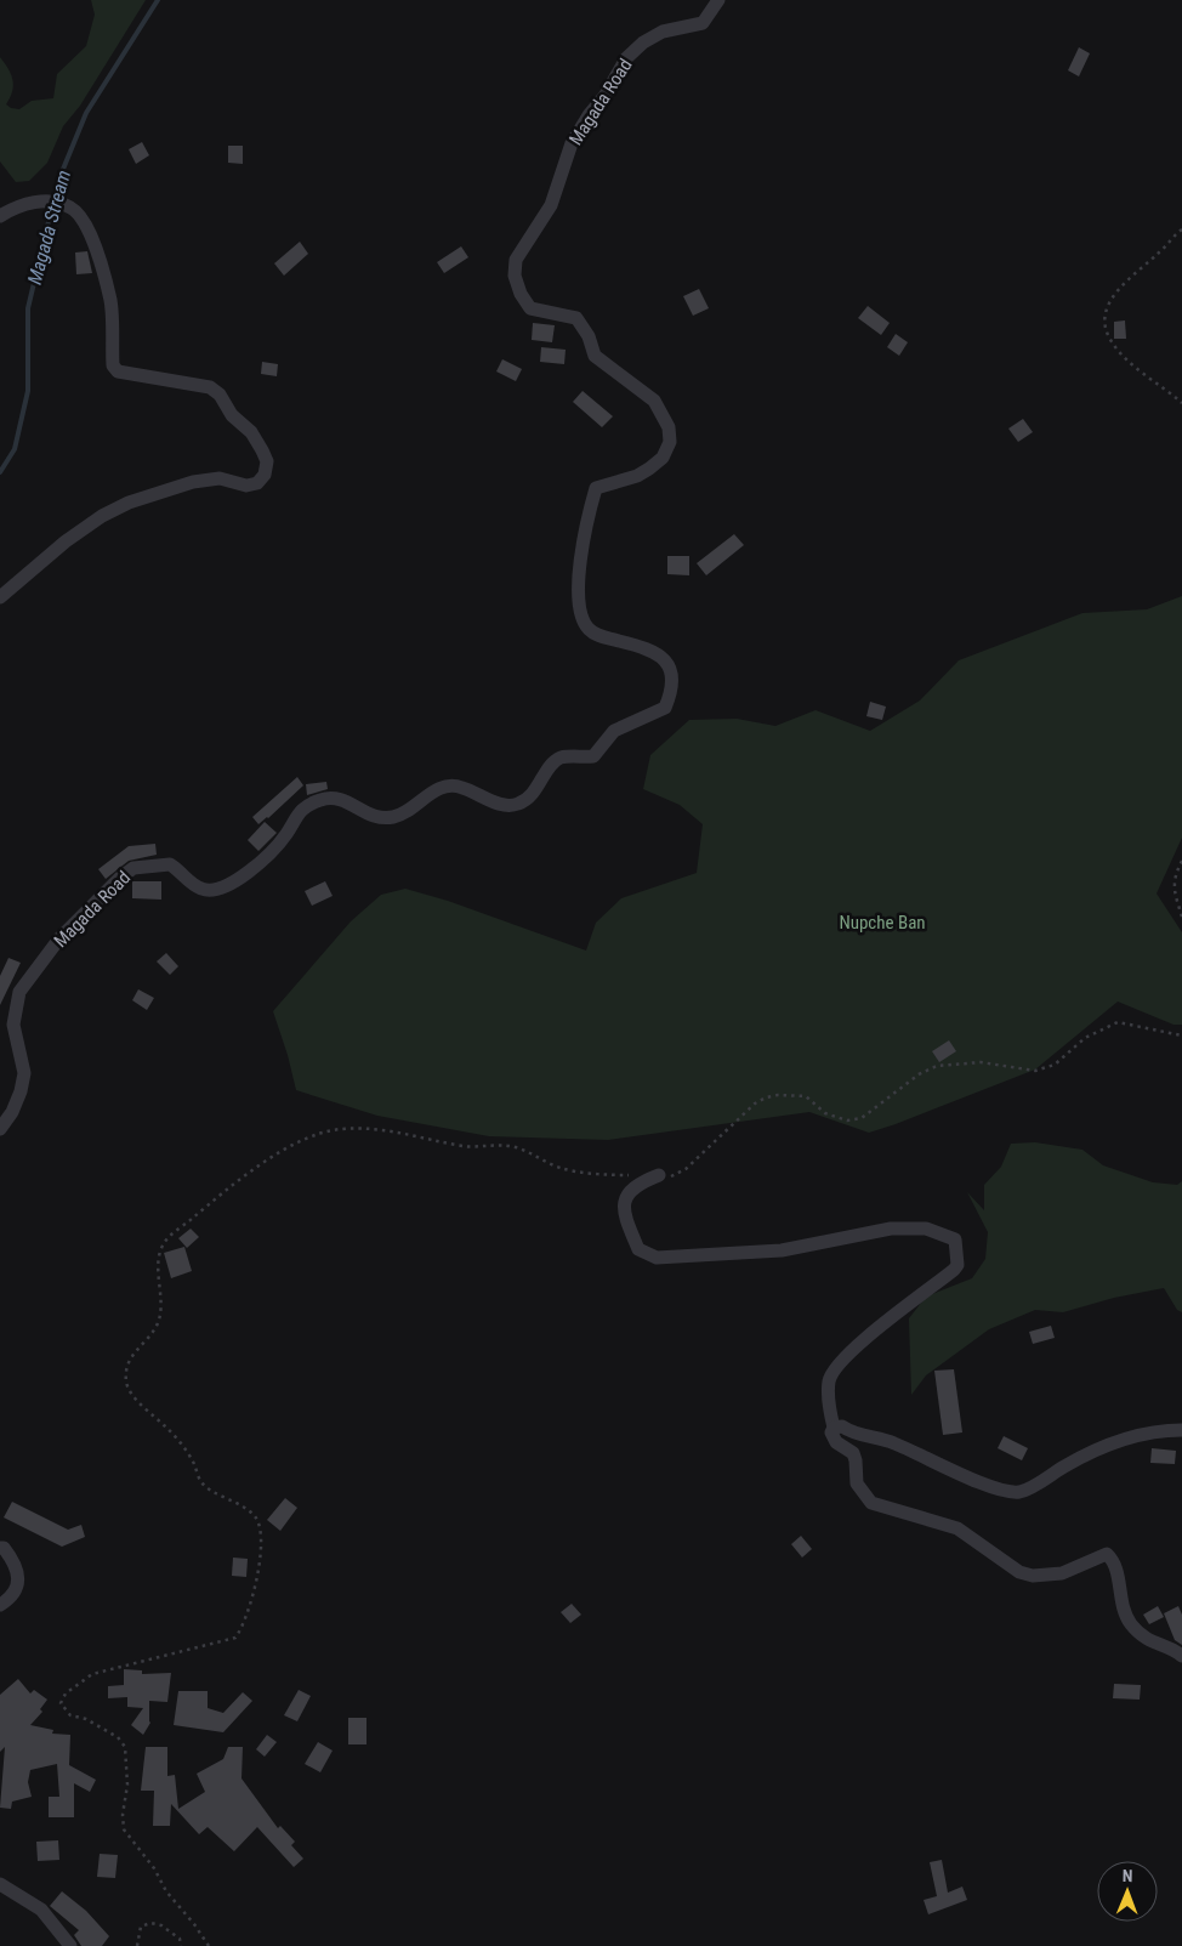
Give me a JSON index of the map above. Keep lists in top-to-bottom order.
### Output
{
  "streets": {
    "street": ["Magada Road"]
  },
  "water": ["Magada Stream"],
  "parks": ["Nupche Ban"],
  "north": "top"
}
